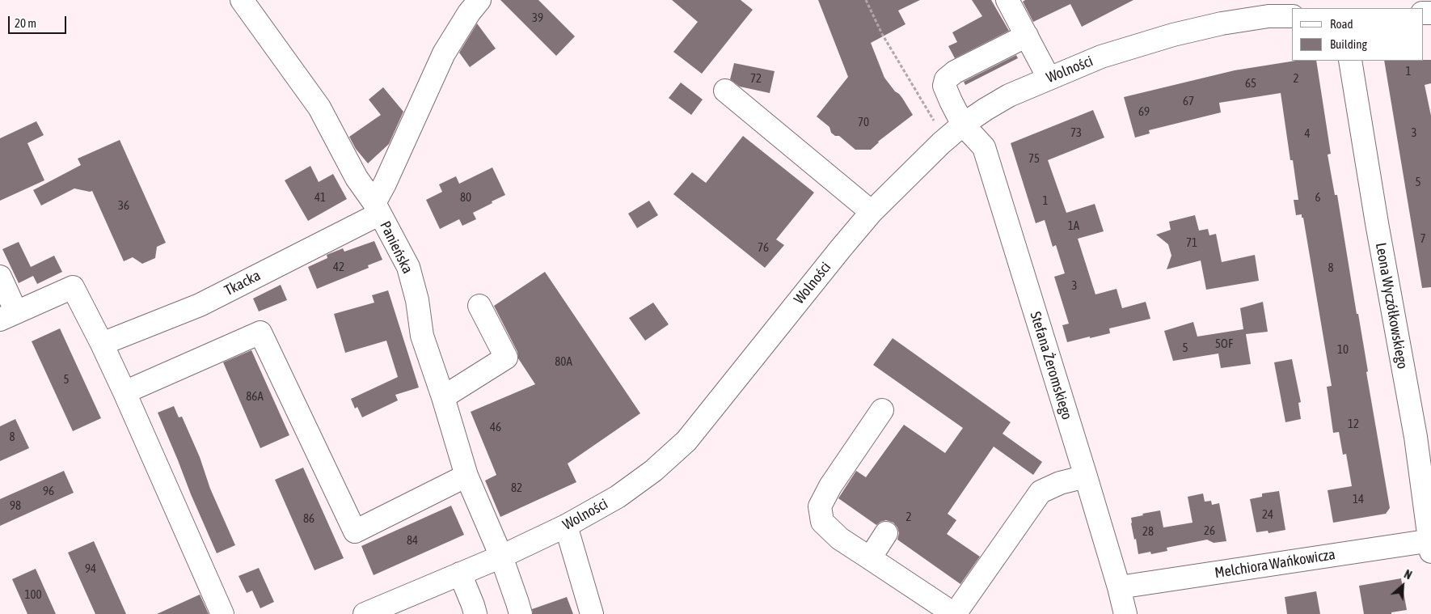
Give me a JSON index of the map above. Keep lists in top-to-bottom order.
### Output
{
  "streets": {
    "street": [
      "Wolności",
      "Panieńska",
      "Tkacka",
      "Leona Wyczółkowskiego",
      "Stefana Żeromskiego",
      "Melchiora Wańkowicza"
    ]
  },
  "crossings": [
    ["Wolności", "Panieńska"],
    ["Wolności", "Stefana Żeromskiego"],
    ["Panieńska", "Tkacka"],
    ["Leona Wyczółkowskiego", "Melchiora Wańkowicza"],
    ["Stefana Żeromskiego", "Melchiora Wańkowicza"]
  ],
  "house_numbers": [
    "39",
    "1",
    "72",
    "2",
    "65",
    "67",
    "69",
    "70",
    "73",
    "3",
    "4",
    "75",
    "5",
    "41",
    "80",
    "6",
    "1",
    "36",
    "1A",
    "7",
    "71",
    "76",
    "42",
    "8",
    "3",
    "5OF",
    "5",
    "10",
    "80A",
    "5",
    "86A",
    "12",
    "46",
    "8",
    "82",
    "96",
    "14",
    "98",
    "24",
    "2",
    "86",
    "26",
    "28",
    "84",
    "94",
    "100"
  ],
  "legend": ["Road", "Building"],
  "scale_bar": "20 m",
  "north": "top right"
}
